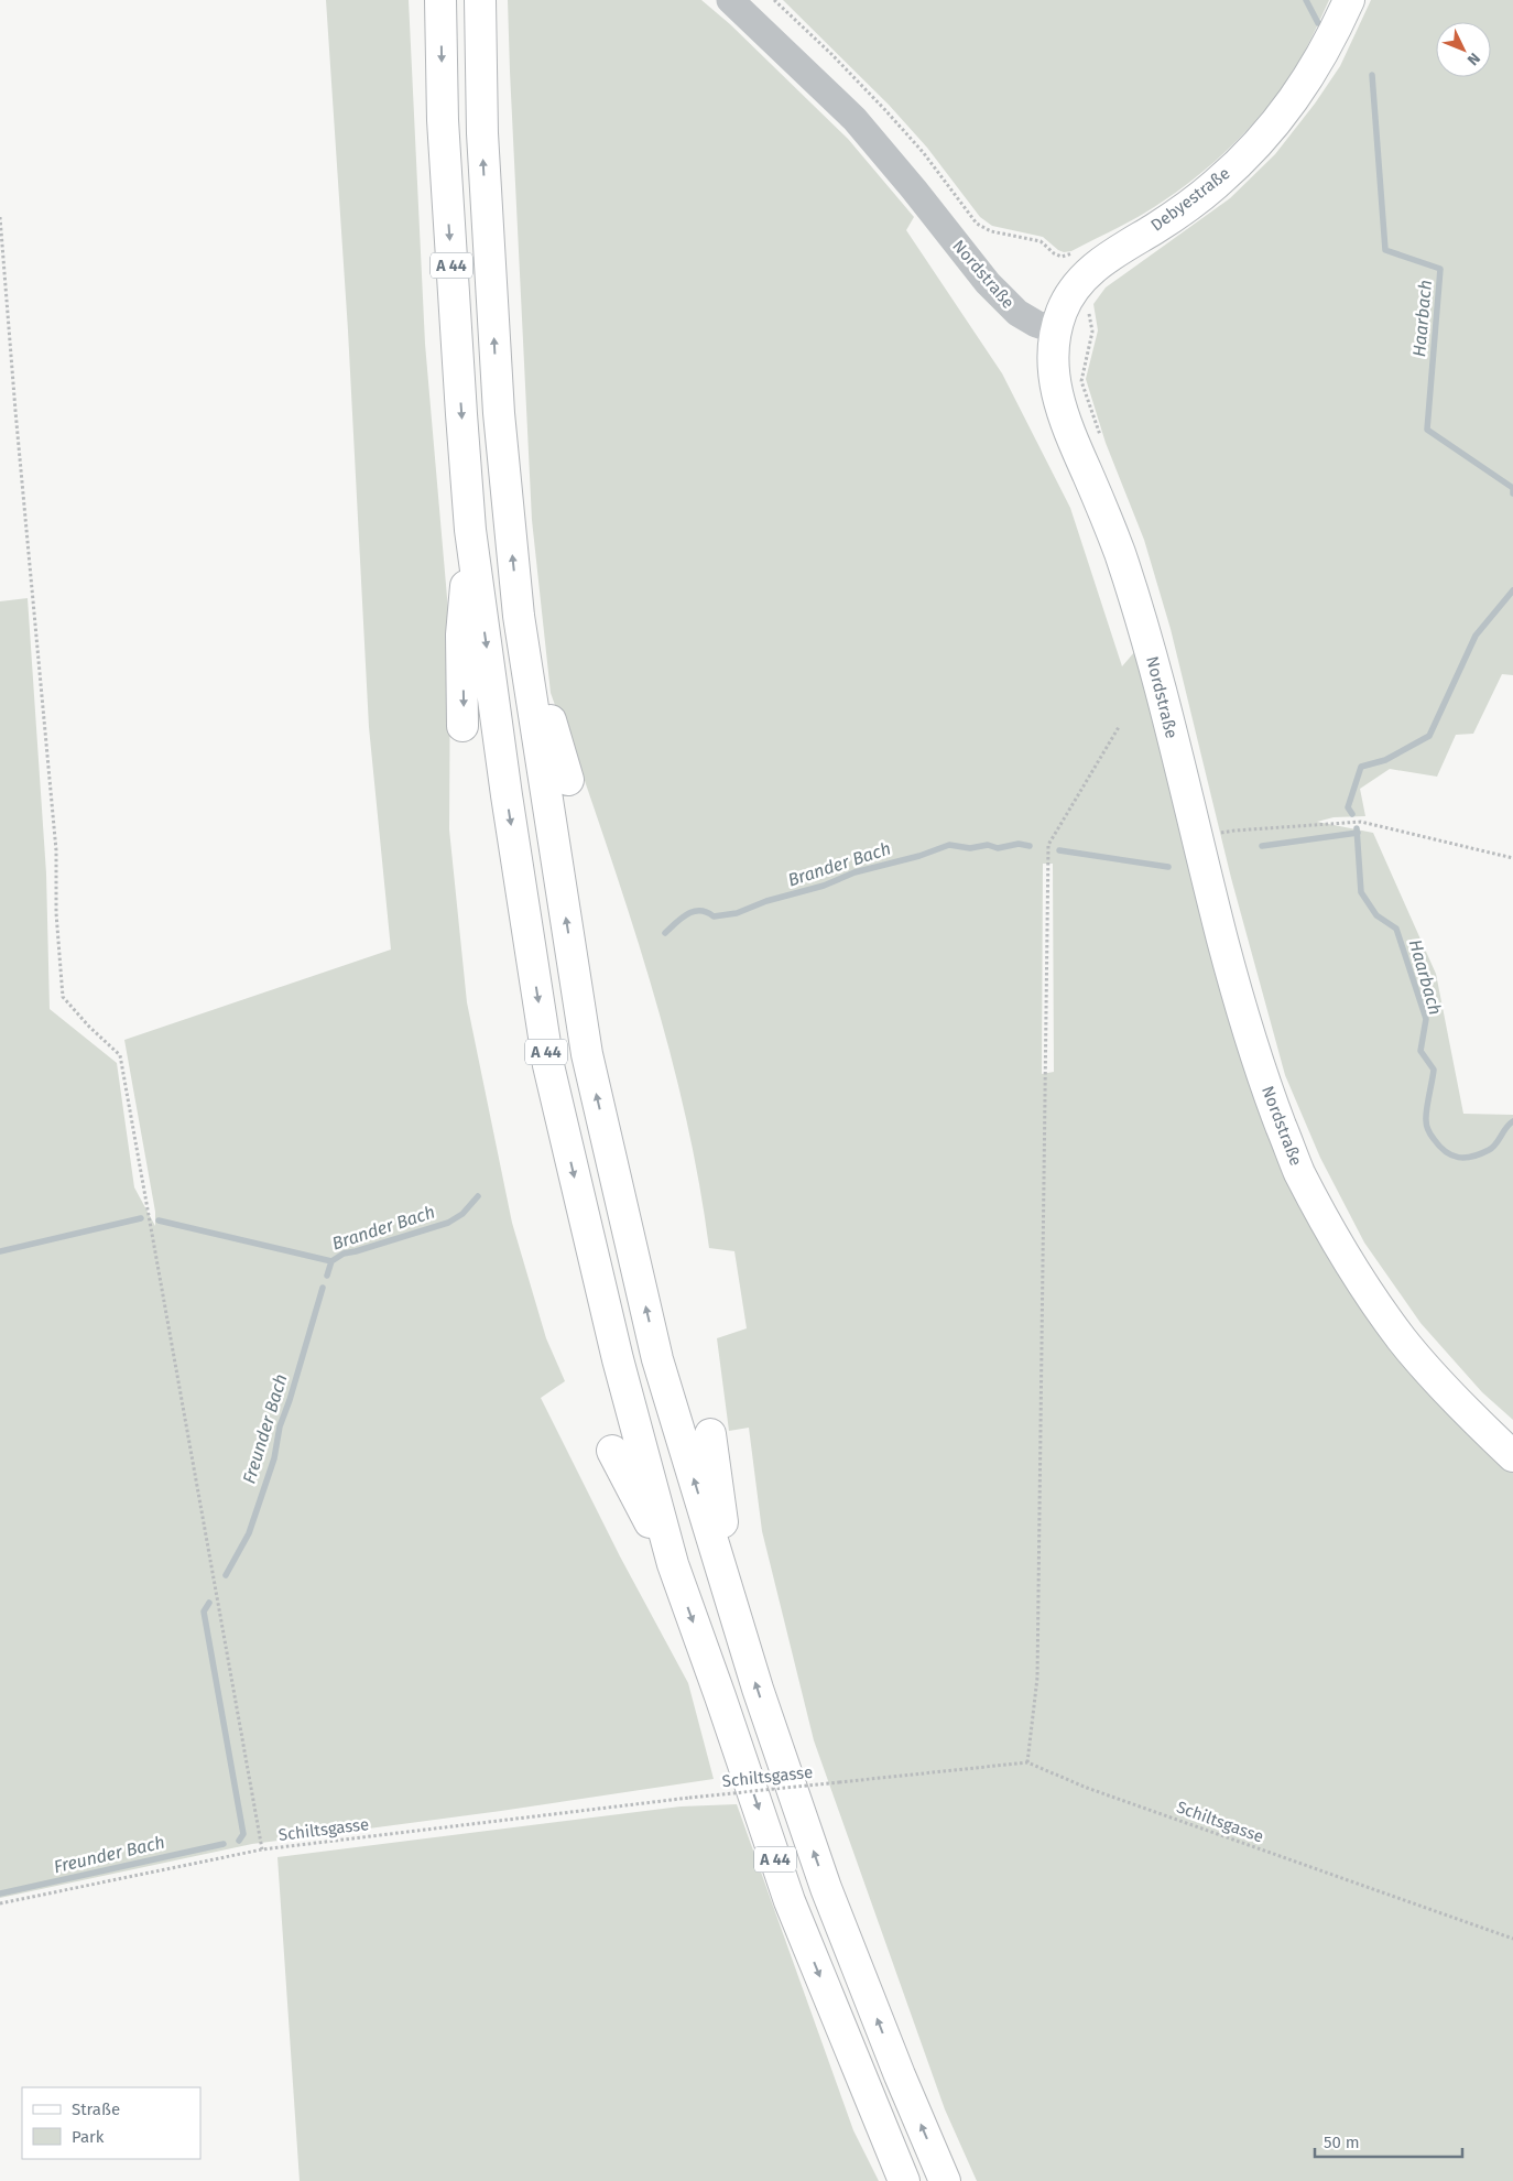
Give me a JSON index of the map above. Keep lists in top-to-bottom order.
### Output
{
  "streets": {
    "main road": ["Debyestraße", "A 44", "Nordstraße"],
    "path": ["Schiltsgasse"]
  },
  "crossings": [
    ["Debyestraße", "Nordstraße"]
  ],
  "water": ["Haarbach", "Brander Bach", "Freunder Bach"],
  "legend": ["Straße", "Park"],
  "scale_bar": "50 m",
  "north": "bottom right"
}
